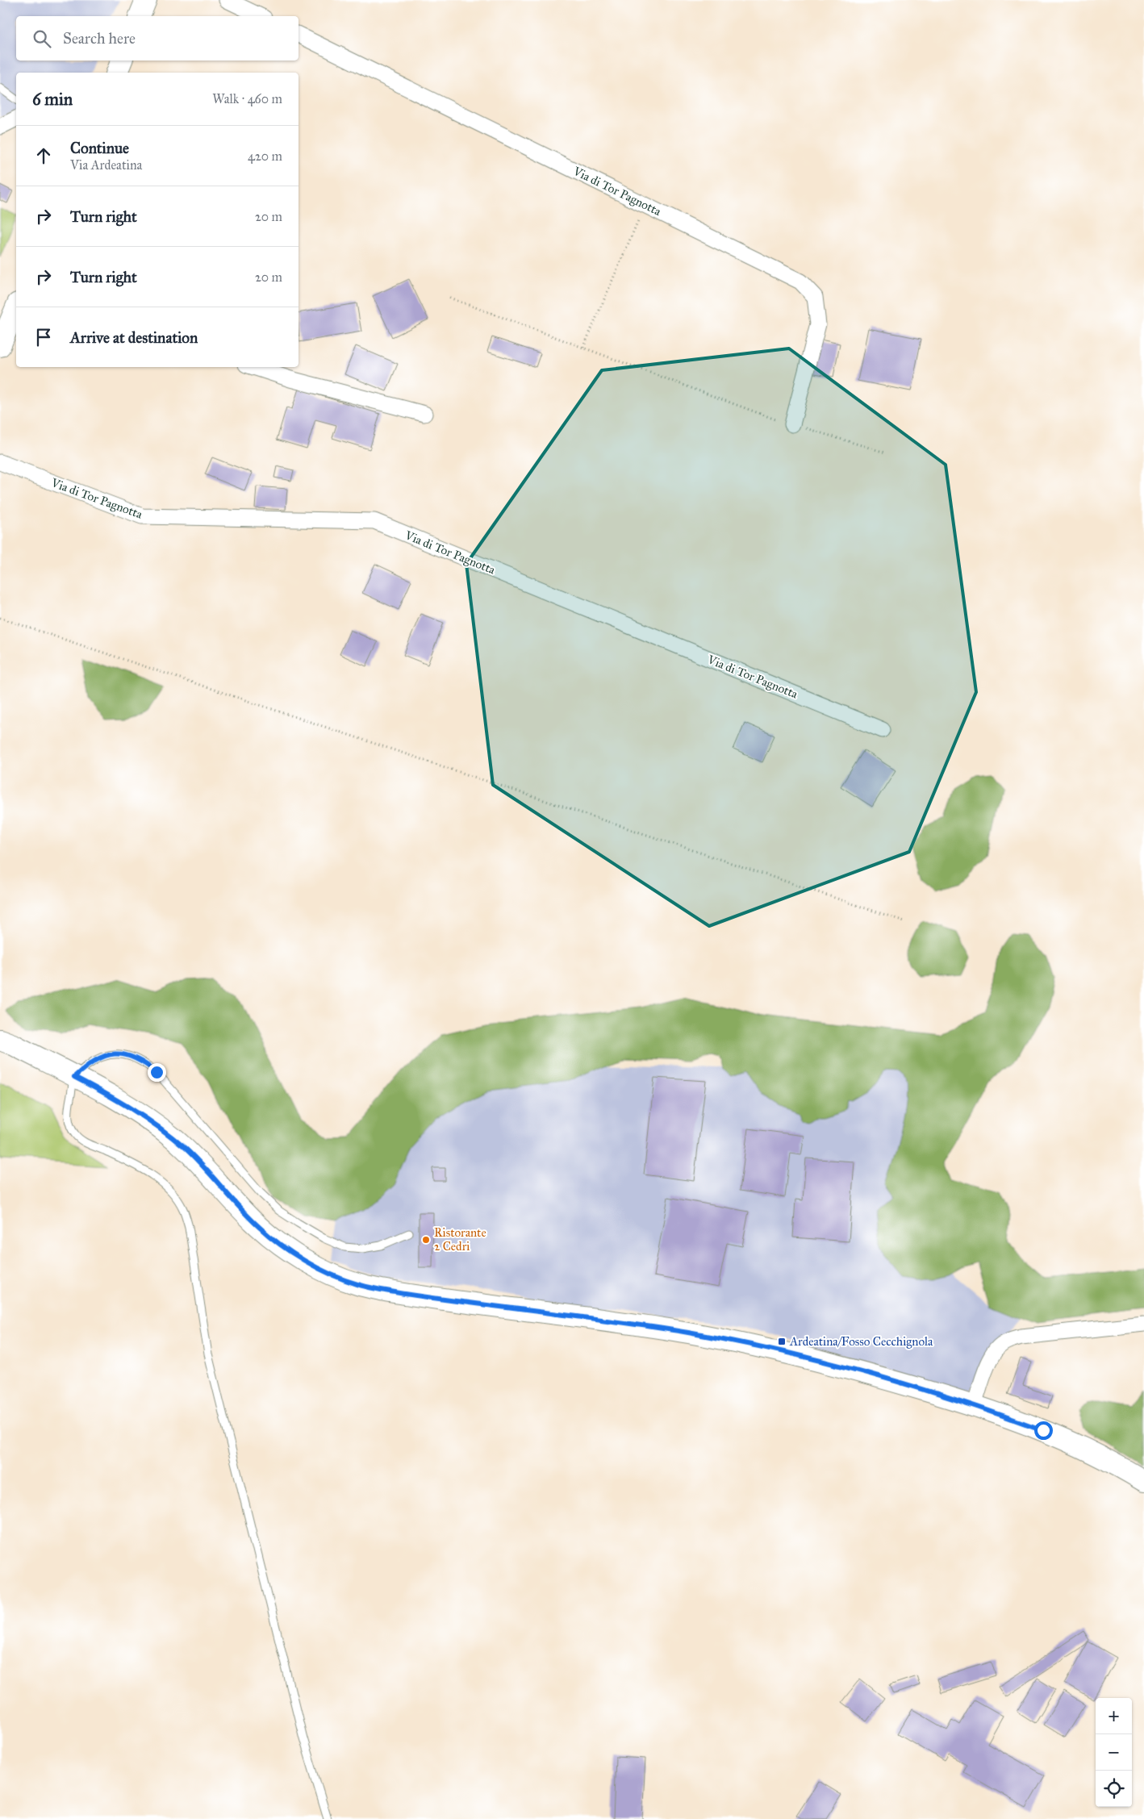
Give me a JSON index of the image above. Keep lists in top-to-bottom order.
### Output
{
  "streets": {
    "street": ["Via di Tor Pagnotta"]
  },
  "places": {
    "other": ["Ristorante 2 Cedri"],
    "transit": ["Ardeatina/Fosso Cecchignola"]
  },
  "page": {
    "search": "Search here",
    "heading": ["6 min", "Walk · 460 m"],
    "list": [
      ["Continue", "Via Ardeatina", "420 m"],
      ["Turn right", "20 m"],
      ["Turn right", "20 m"],
      "Arrive at destination"
    ],
    "map_buttons": ["+", "−"]
  }
}
